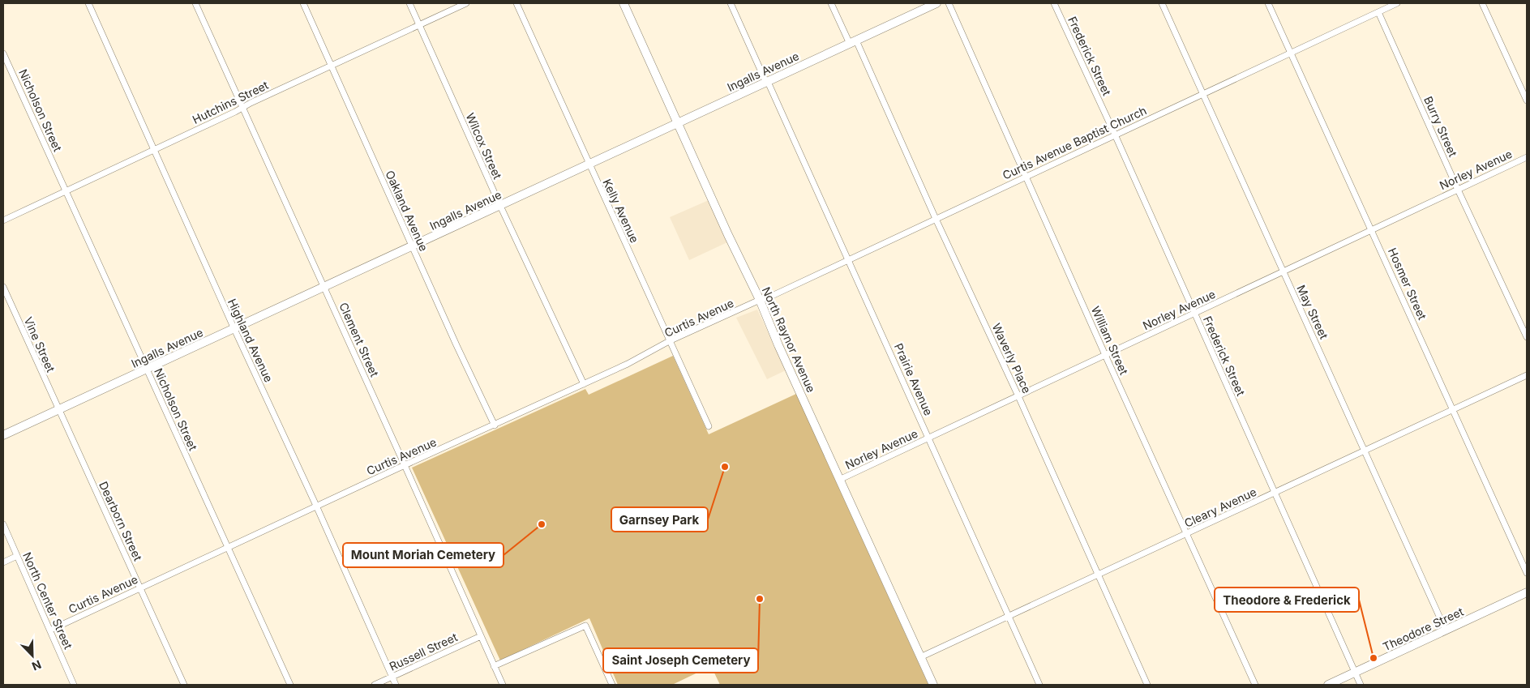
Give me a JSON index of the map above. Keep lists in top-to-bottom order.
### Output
{
  "streets": {
    "street": [
      "Frederick Street",
      "Ingalls Avenue",
      "Hutchins Street",
      "Nicholson Street",
      "Burry Street",
      "Curtis Avenue Baptist Church",
      "Wilcox Street",
      "Norley Avenue",
      "Oakland Avenue",
      "Kelly Avenue",
      "Hosmer Street",
      "May Street",
      "Curtis Avenue",
      "Clement Street",
      "North Raynor Avenue",
      "Highland Avenue",
      "William Street",
      "Vine Street",
      "Waverly Place",
      "Prairie Avenue",
      "Cleary Avenue",
      "Dearborn Street",
      "North Center Street",
      "Theodore Street",
      "Russell Street"
    ]
  },
  "crossings": [
    ["Frederick Street", "Curtis Avenue Baptist Church"],
    ["Frederick Street", "Norley Avenue"],
    ["Frederick Street", "Cleary Avenue"],
    ["Frederick Street", "Theodore Street"],
    ["Ingalls Avenue", "Nicholson Street"],
    ["Ingalls Avenue", "Wilcox Street"],
    ["Ingalls Avenue", "Oakland Avenue"],
    ["Ingalls Avenue", "Kelly Avenue"],
    ["Ingalls Avenue", "Clement Street"],
    ["Ingalls Avenue", "North Raynor Avenue"],
    ["Ingalls Avenue", "Highland Avenue"],
    ["Ingalls Avenue", "Vine Street"],
    ["Ingalls Avenue", "Waverly Place"],
    ["Ingalls Avenue", "Prairie Avenue"],
    ["Ingalls Avenue", "Dearborn Street"],
    ["Hutchins Street", "Nicholson Street"],
    ["Hutchins Street", "Wilcox Street"],
    ["Hutchins Street", "Oakland Avenue"],
    ["Hutchins Street", "Clement Street"],
    ["Hutchins Street", "Highland Avenue"],
    ["Nicholson Street", "Curtis Avenue"],
    ["Burry Street", "Curtis Avenue Baptist Church"],
    ["Burry Street", "Norley Avenue"],
    ["Curtis Avenue Baptist Church", "Hosmer Street"],
    ["Curtis Avenue Baptist Church", "May Street"],
    ["Curtis Avenue Baptist Church", "Curtis Avenue"],
    ["Curtis Avenue Baptist Church", "North Raynor Avenue"],
    ["Curtis Avenue Baptist Church", "William Street"],
    ["Curtis Avenue Baptist Church", "Waverly Place"],
    ["Curtis Avenue Baptist Church", "Prairie Avenue"],
    ["Wilcox Street", "Curtis Avenue"],
    ["Norley Avenue", "Hosmer Street"],
    ["Norley Avenue", "May Street"],
    ["Norley Avenue", "North Raynor Avenue"],
    ["Norley Avenue", "William Street"],
    ["Norley Avenue", "Waverly Place"],
    ["Norley Avenue", "Prairie Avenue"],
    ["Oakland Avenue", "Curtis Avenue"],
    ["Kelly Avenue", "Curtis Avenue"],
    ["Hosmer Street", "Cleary Avenue"],
    ["May Street", "Cleary Avenue"],
    ["May Street", "Theodore Street"],
    ["Curtis Avenue", "Clement Street"],
    ["Curtis Avenue", "North Raynor Avenue"],
    ["Curtis Avenue", "Highland Avenue"],
    ["Curtis Avenue", "Dearborn Street"],
    ["Curtis Avenue", "North Center Street"],
    ["Clement Street", "Russell Street"],
    ["North Raynor Avenue", "Cleary Avenue"],
    ["Highland Avenue", "Russell Street"],
    ["William Street", "Cleary Avenue"],
    ["Vine Street", "Dearborn Street"],
    ["Waverly Place", "Cleary Avenue"],
    ["Prairie Avenue", "Cleary Avenue"]
  ],
  "places": [
    "Garnsey Park",
    "Mount Moriah Cemetery",
    "Saint Joseph Cemetery",
    "Theodore & Frederick"
  ],
  "north": "bottom right"
}
